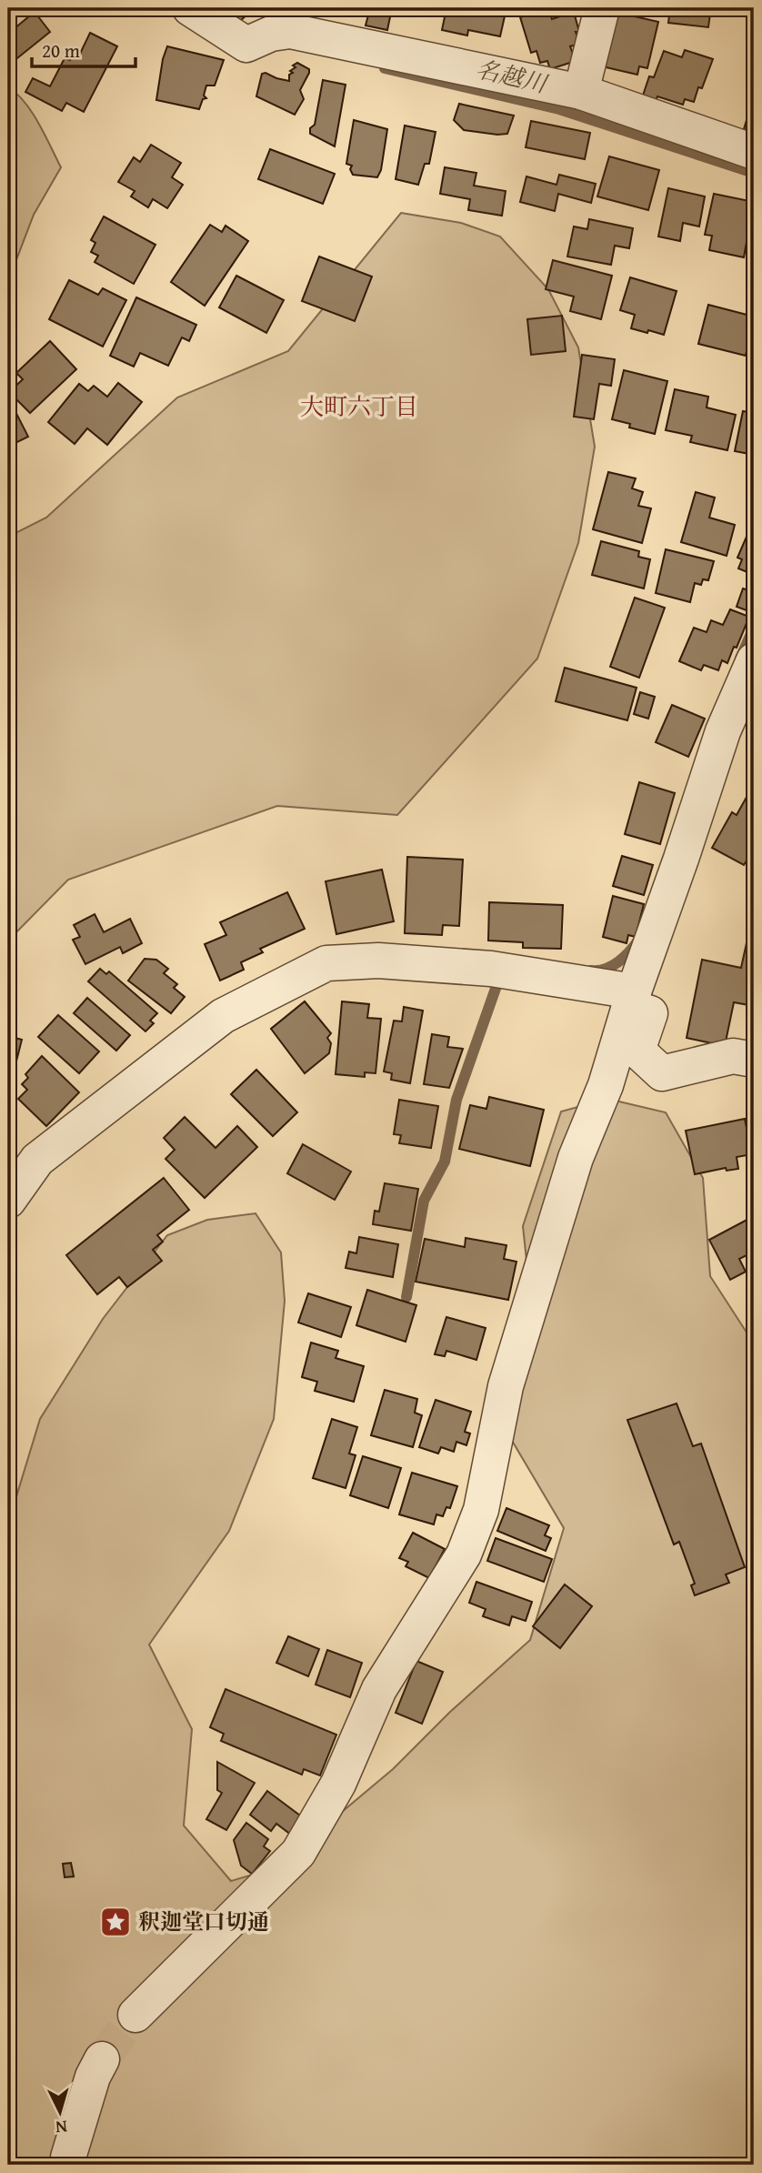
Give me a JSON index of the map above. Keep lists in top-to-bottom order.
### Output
{
  "districts": ["大町六丁目"],
  "water": ["名越川"],
  "places": {
    "place": ["釈迦堂口切通"]
  },
  "scale_bar": "20 m",
  "north": "bottom"
}
